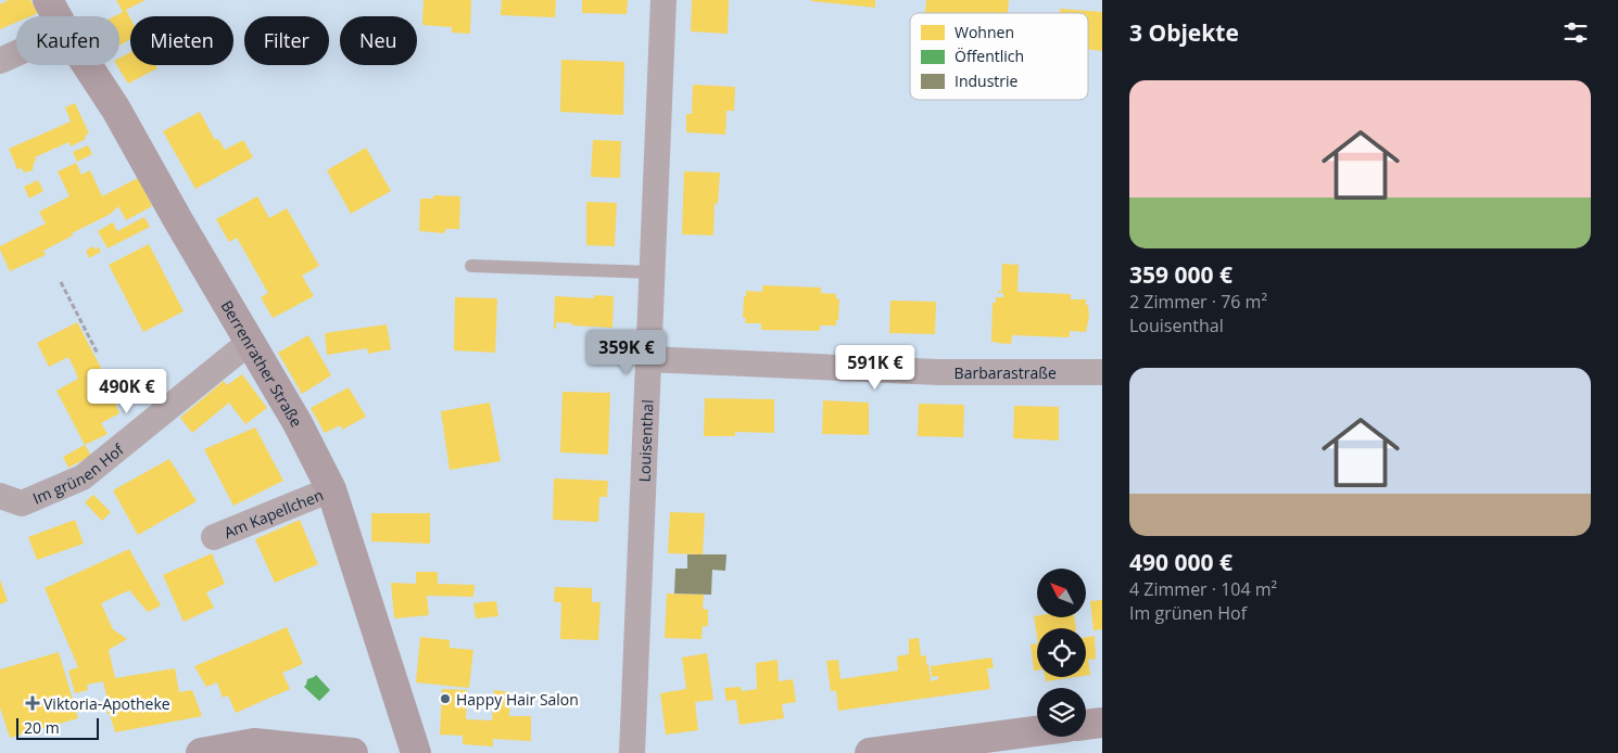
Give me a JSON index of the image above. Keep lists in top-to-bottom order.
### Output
{
  "streets": {
    "street": [
      "Berrenrather Straße",
      "Barbarastraße",
      "Louisenthal",
      "Im grünen Hof",
      "Am Kapellchen"
    ]
  },
  "crossings": [
    ["Berrenrather Straße", "Im grünen Hof"],
    ["Berrenrather Straße", "Am Kapellchen"],
    ["Barbarastraße", "Louisenthal"]
  ],
  "places": {
    "other": ["Happy Hair Salon"],
    "health": ["Viktoria-Apotheke"]
  },
  "legend": ["Wohnen", "Öffentlich", "Industrie"],
  "scale_bar": "20 m",
  "north": "top left",
  "page": {
    "heading": "3 Objekte",
    "chip": [
      "Kaufen",
      "Mieten",
      "Filter",
      "Neu"
    ],
    "list": [
      {
        "name": "359 000 €",
        "note": "2 Zimmer · 76 m² · Louisenthal"
      },
      {
        "name": "490 000 €",
        "note": "4 Zimmer · 104 m² · Im grünen Hof"
      }
    ],
    "price": ["359K €", "591K €", "490K €"],
    "scale": "20 m"
  }
}
